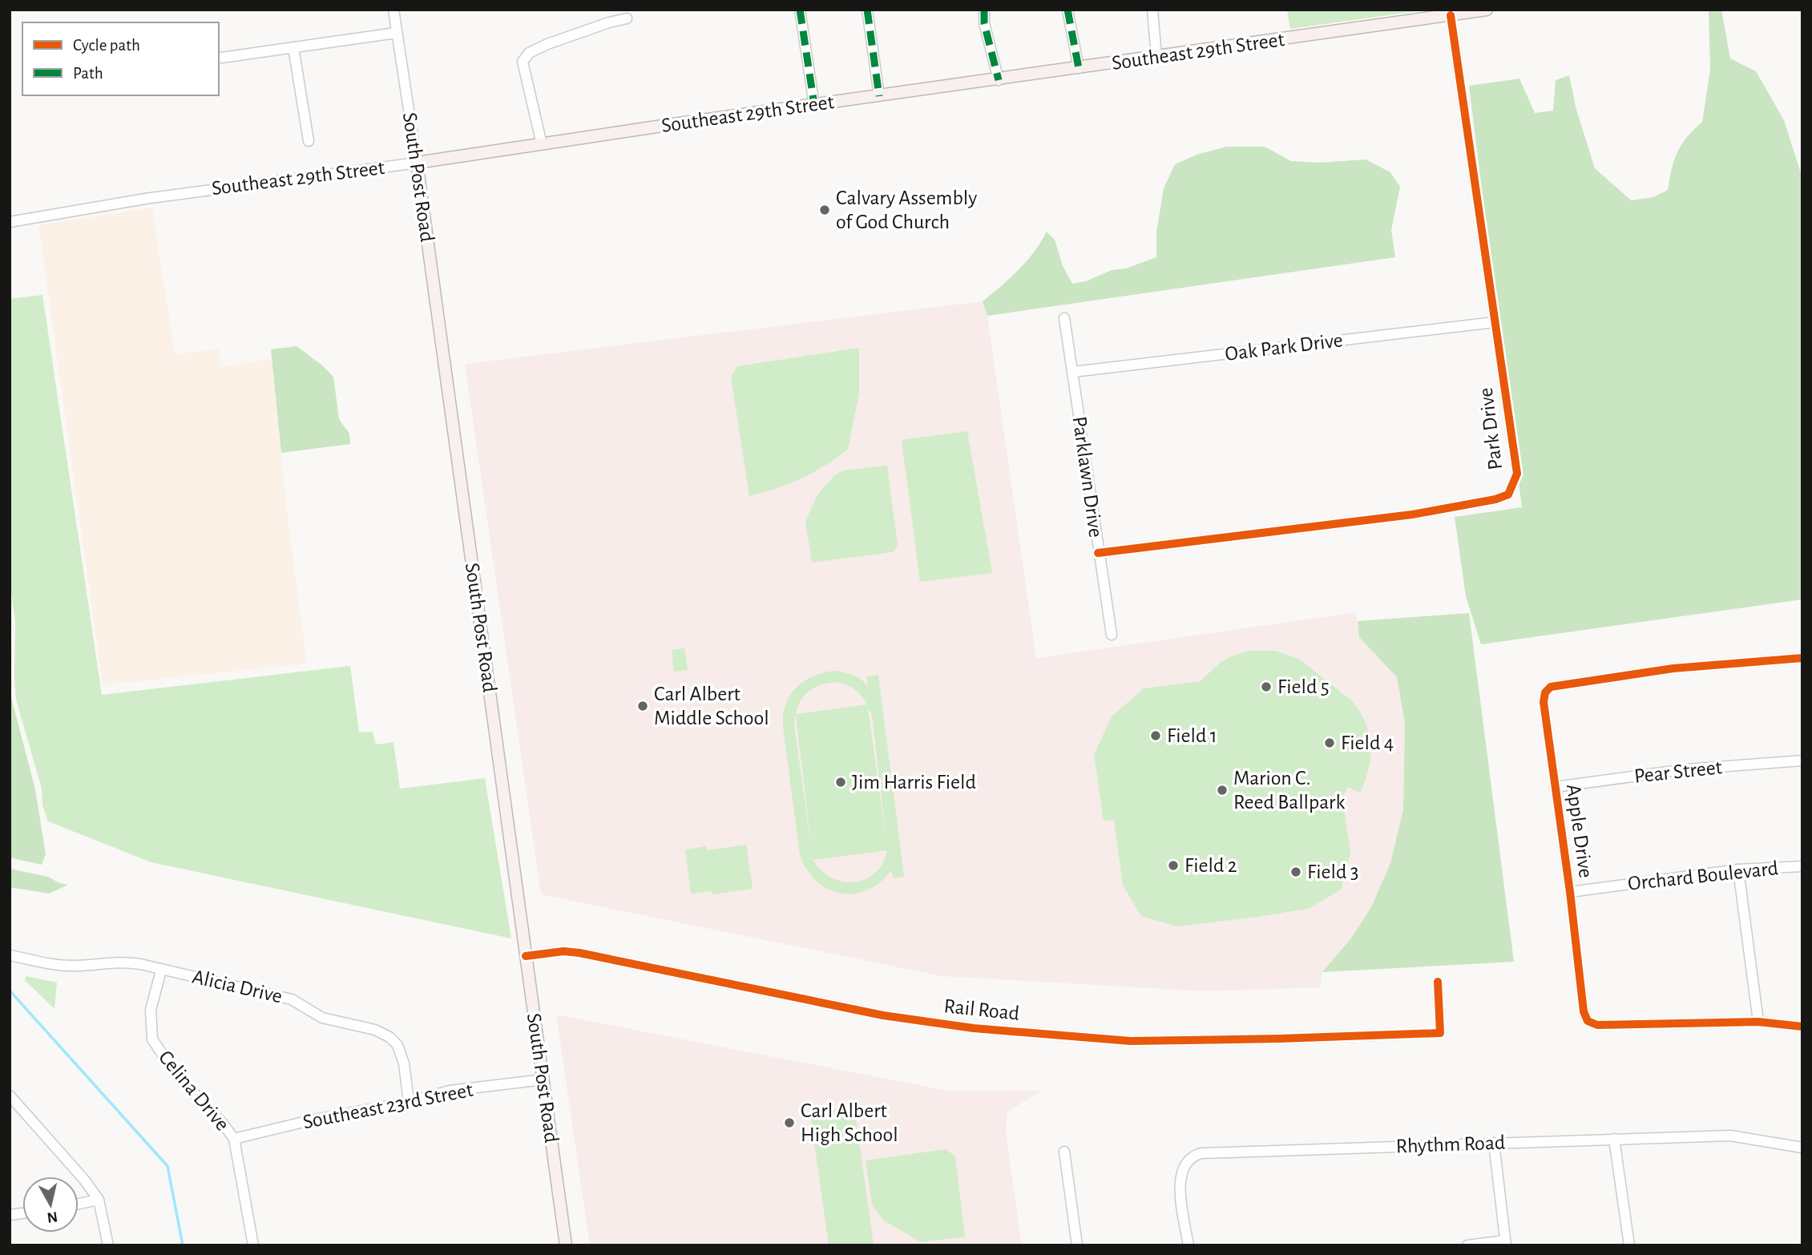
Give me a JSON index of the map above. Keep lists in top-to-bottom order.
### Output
{
  "streets": {
    "main road": ["Southeast 29th Street", "South Post Road"],
    "street": [
      "Oak Park Drive",
      "Park Drive",
      "Parklawn Drive",
      "Pear Street",
      "Apple Drive",
      "Orchard Boulevard",
      "Alicia Drive",
      "Rail Road",
      "Celina Drive",
      "Southeast 23rd Street",
      "Rhythm Road"
    ]
  },
  "crossings": [
    ["Southeast 29th Street", "South Post Road"],
    ["Southeast 29th Street", "Park Drive"],
    ["South Post Road", "Rail Road"],
    ["South Post Road", "Southeast 23rd Street"],
    ["Oak Park Drive", "Park Drive"],
    ["Oak Park Drive", "Parklawn Drive"],
    ["Park Drive", "Parklawn Drive"],
    ["Pear Street", "Apple Drive"],
    ["Apple Drive", "Orchard Boulevard"],
    ["Alicia Drive", "Celina Drive"],
    ["Alicia Drive", "Southeast 23rd Street"],
    ["Celina Drive", "Southeast 23rd Street"]
  ],
  "places": [
    "Calvary Assembly of God Church",
    "Field 5",
    "Carl Albert Middle School",
    "Field 1",
    "Field 4",
    "Jim Harris Field",
    "Marion C. Reed Ballpark",
    "Field 2",
    "Field 3",
    "Carl Albert High School"
  ],
  "legend": ["Cycle path", "Path"],
  "north": "bottom"
}
